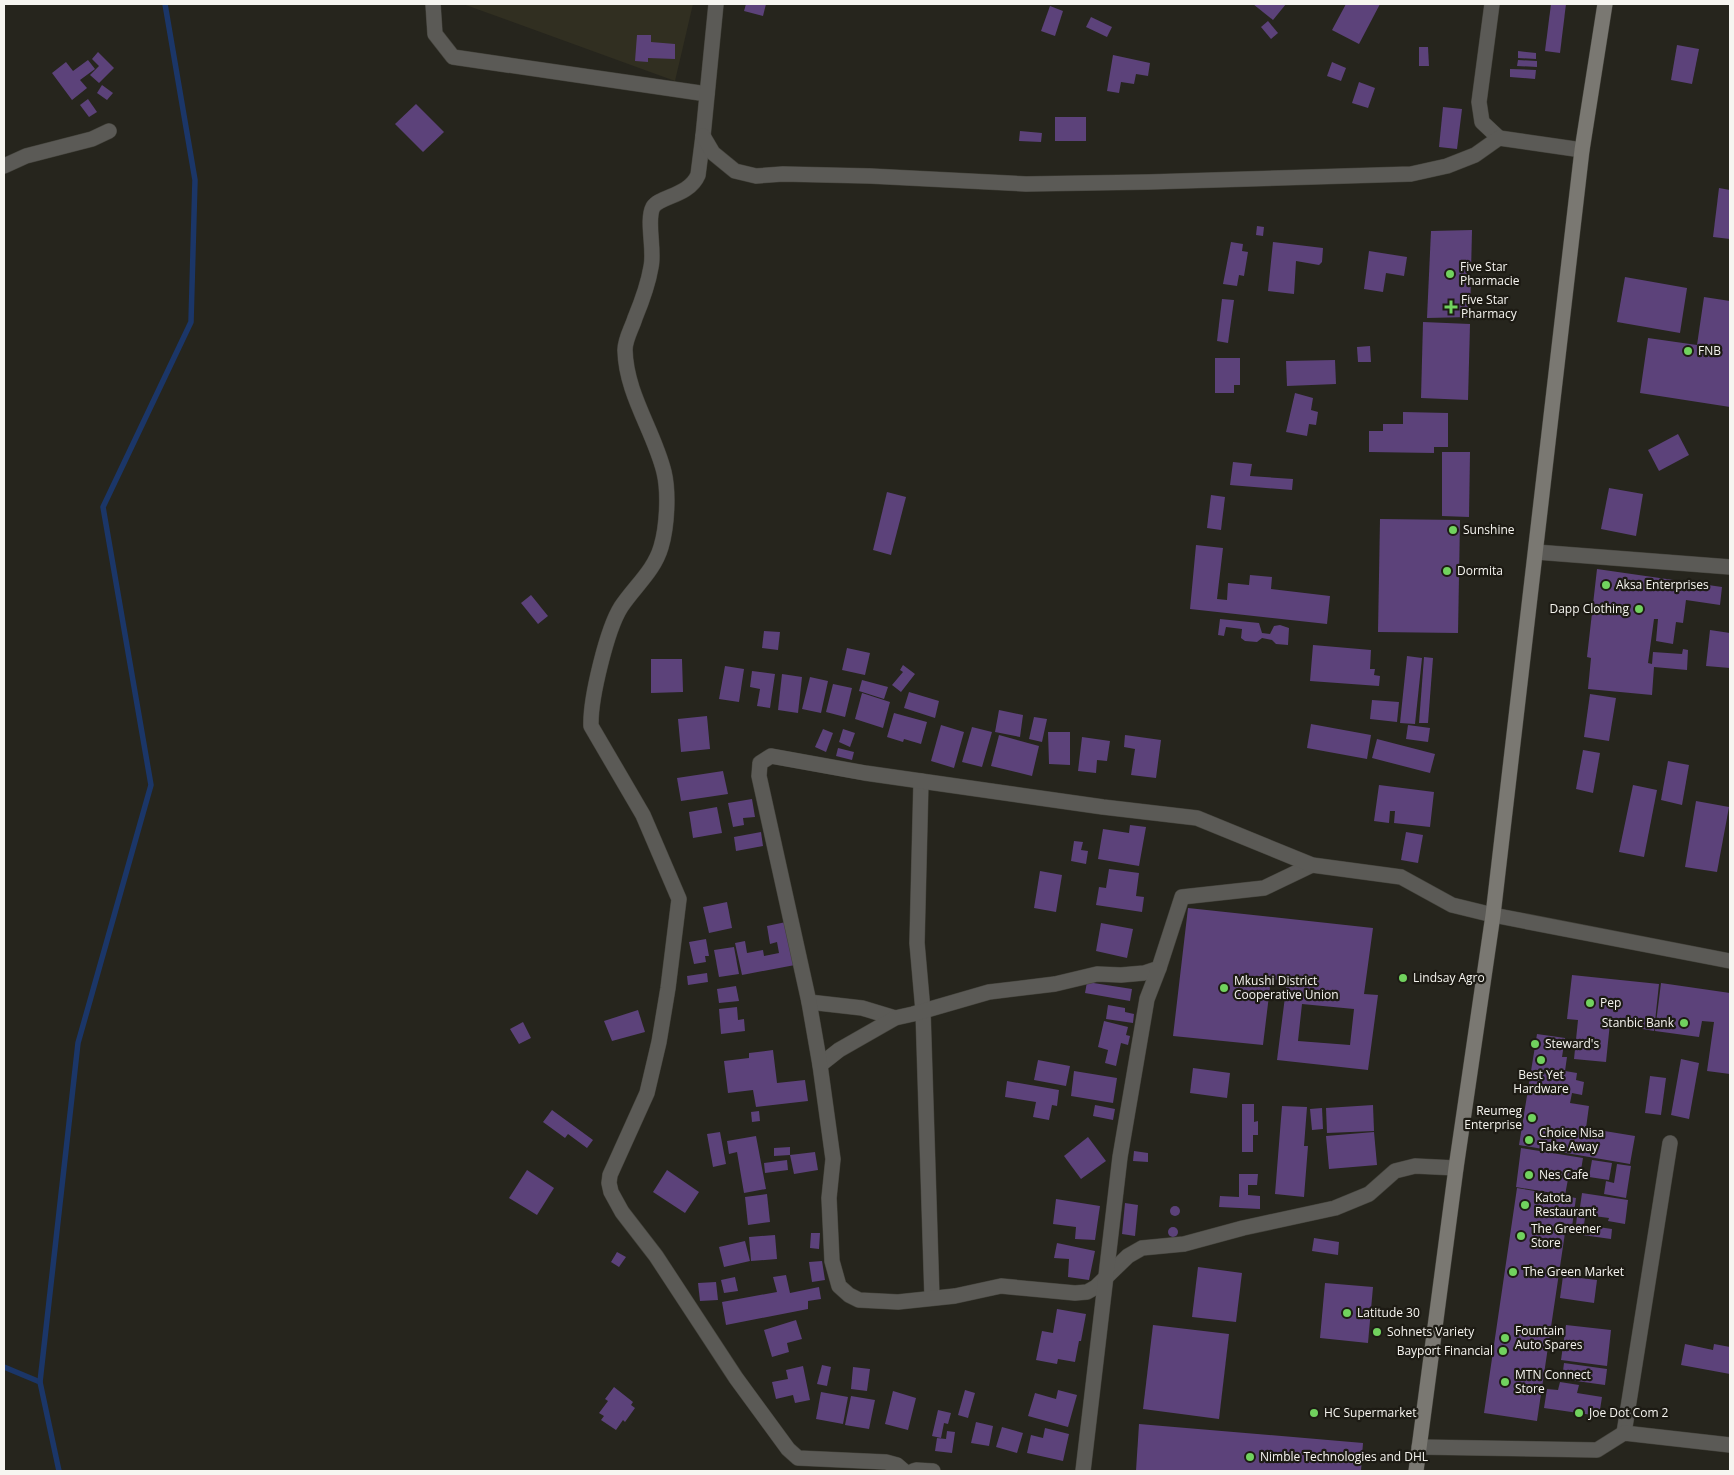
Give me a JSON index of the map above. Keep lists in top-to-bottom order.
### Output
{
  "places": {
    "other": [
      "Five Star Pharmacie",
      "FNB",
      "Sunshine",
      "Dormita",
      "Aksa Enterprises",
      "Dapp Clothing",
      "Lindsay Agro",
      "Mkushi District Cooperative Union",
      "Pep",
      "Stanbic Bank",
      "Steward's",
      "Best Yet Hardware",
      "Reumeg Enterprise",
      "Choice Nisa Take Away",
      "Nes Cafe",
      "Katota Restaurant",
      "The Greener Store",
      "The Green Market",
      "Latitude 30",
      "Sohnets Variety",
      "Fountain Auto Spares",
      "Bayport Financial",
      "MTN Connect Store",
      "HC Supermarket",
      "Joe Dot Com 2",
      "Nimble Technologies and DHL"
    ],
    "health": ["Five Star Pharmacy"]
  }
}
